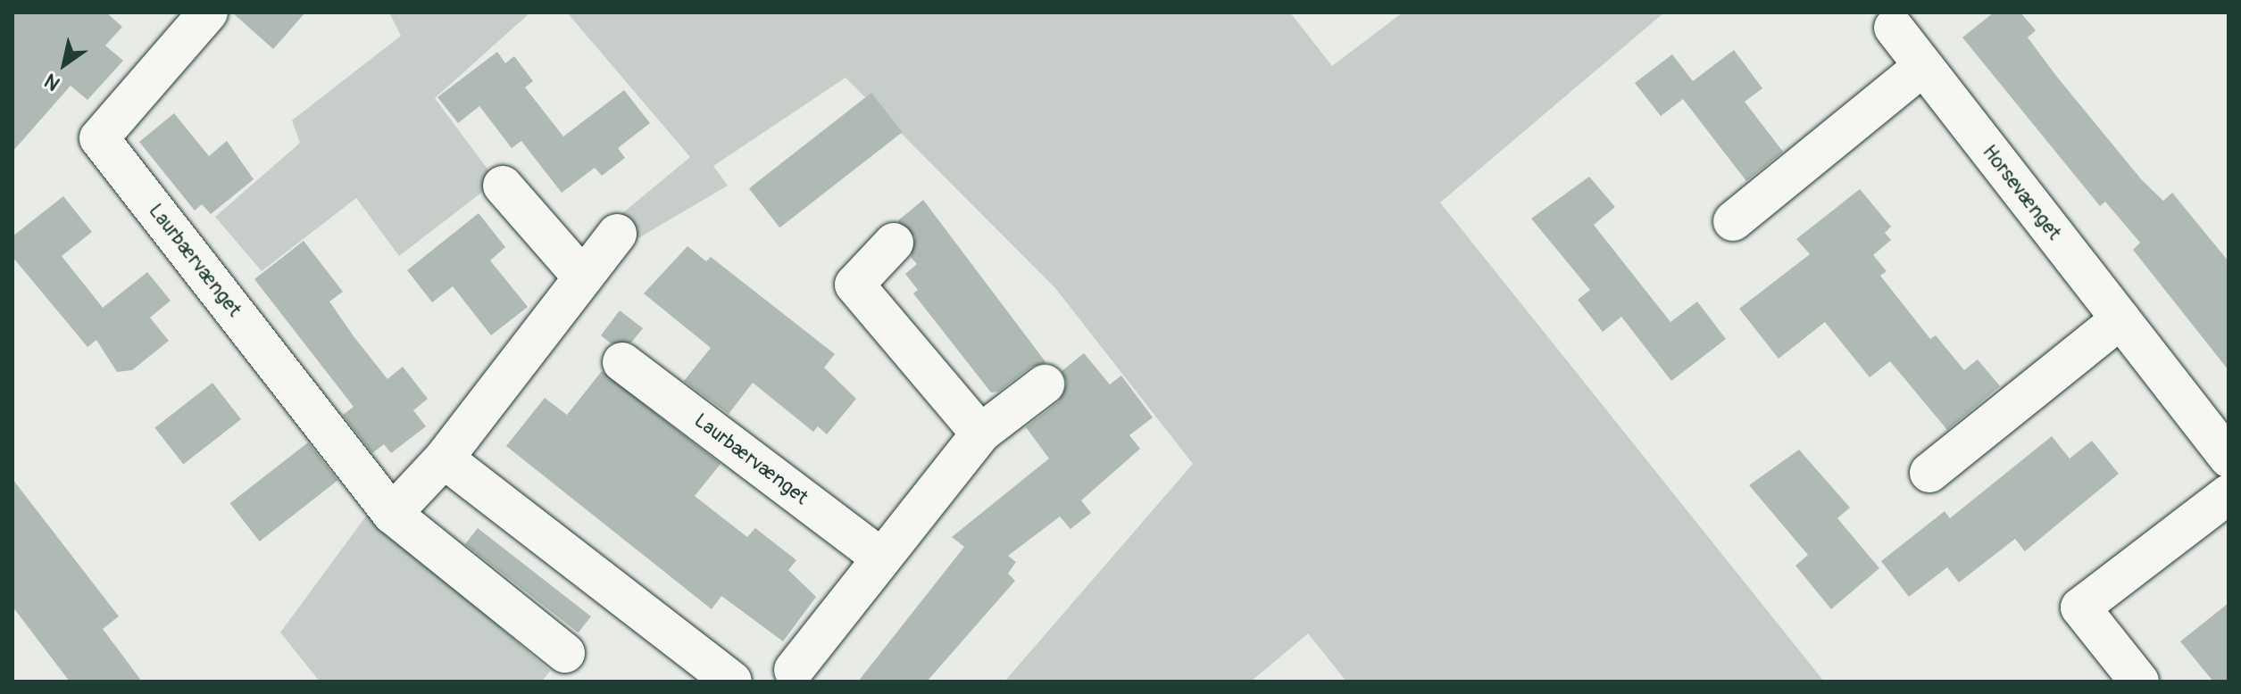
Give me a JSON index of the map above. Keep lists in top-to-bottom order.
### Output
{
  "streets": {
    "street": ["Horsevænget", "Laurbærvænget"]
  },
  "north": "bottom left"
}
